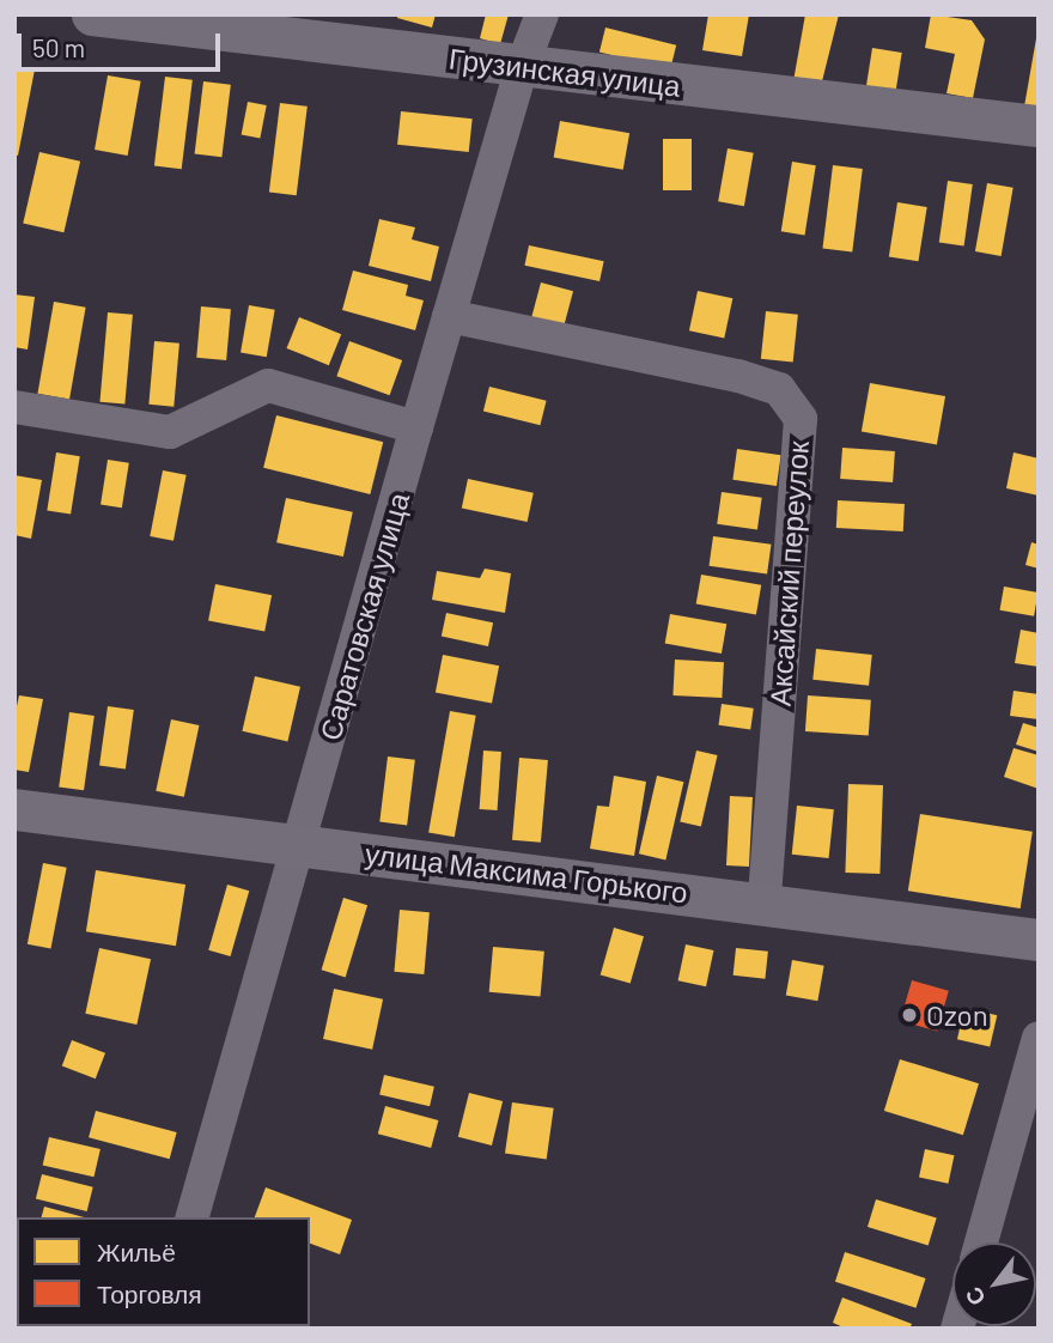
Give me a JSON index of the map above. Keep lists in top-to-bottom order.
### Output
{
  "streets": {
    "main road": ["Грузинская улица", "улица Максима Горького"],
    "street": ["Аксайский переулок", "Саратовская улица"]
  },
  "crossings": [
    ["Грузинская улица", "Саратовская улица"],
    ["Аксайский переулок", "Саратовская улица"],
    ["Аксайский переулок", "улица Максима Горького"],
    ["Саратовская улица", "улица Максима Горького"]
  ],
  "places": ["Ozon"],
  "legend": ["Жильё", "Торговля"],
  "scale_bar": "50 m",
  "north": "bottom left"
}
